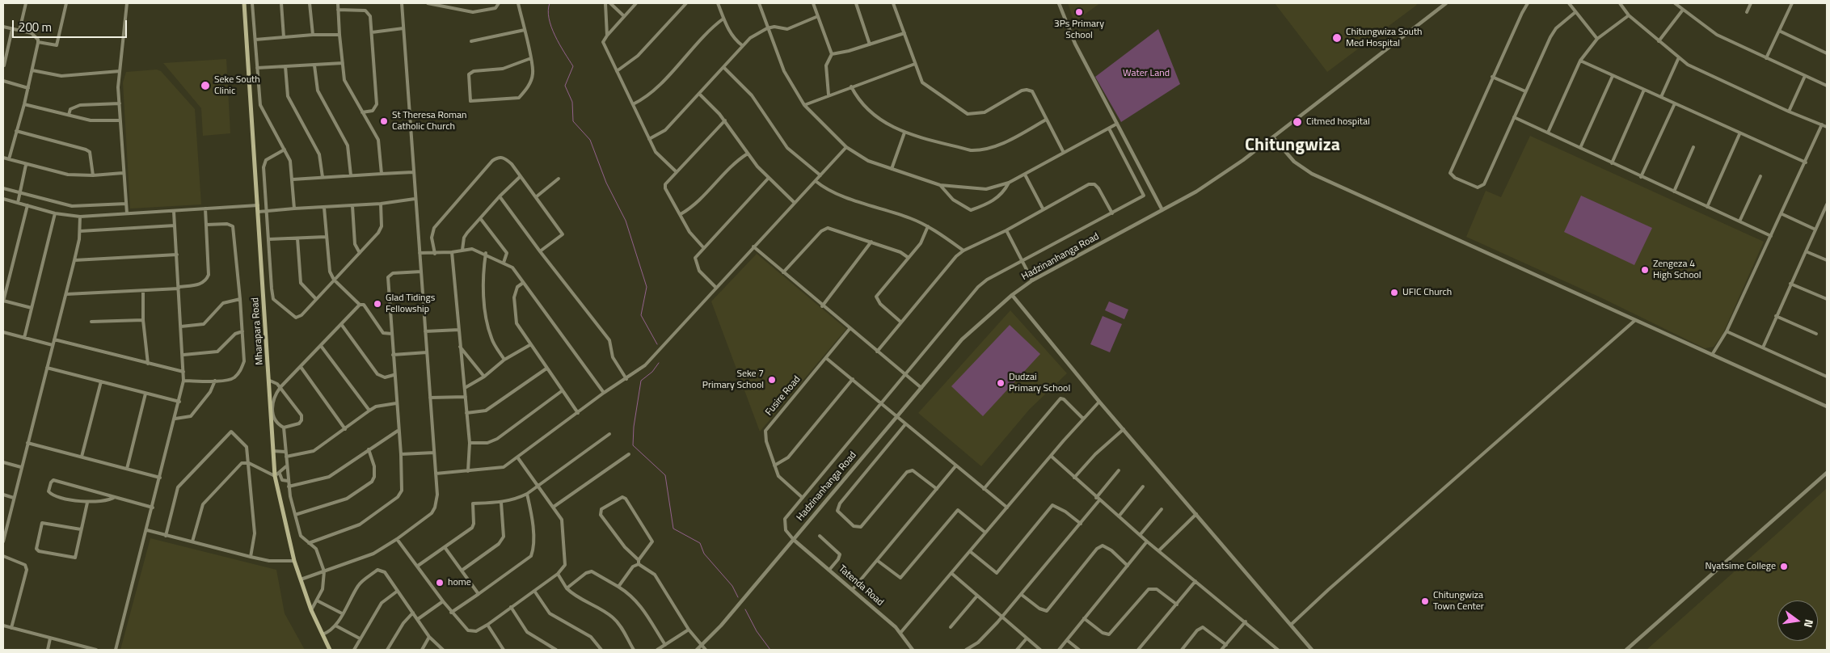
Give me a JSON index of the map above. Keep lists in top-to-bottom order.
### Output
{
  "streets": {
    "main road": ["Mharapara Road"],
    "street": ["Hadzinanhanga Road", "Fusire Road", "Tatenda Road"]
  },
  "crossings": [
    ["Hadzinanhanga Road", "Tatenda Road"]
  ],
  "districts": ["Chitungwiza"],
  "parks": ["Water Land"],
  "places": [
    "3Ps Primary School",
    "Chitungwiza South Med Hospital",
    "Seke South Clinic",
    "St Theresa Roman Catholic Church",
    "Citmed hospital",
    "Zengeza 4 High School",
    "UFIC Church",
    "Glad Tidings Fellowship",
    "Seke 7 Primary School",
    "Dudzai Primary School",
    "Nyatsime College",
    "home",
    "Chitungwiza Town Center"
  ],
  "scale_bar": "200 m",
  "north": "right"
}
